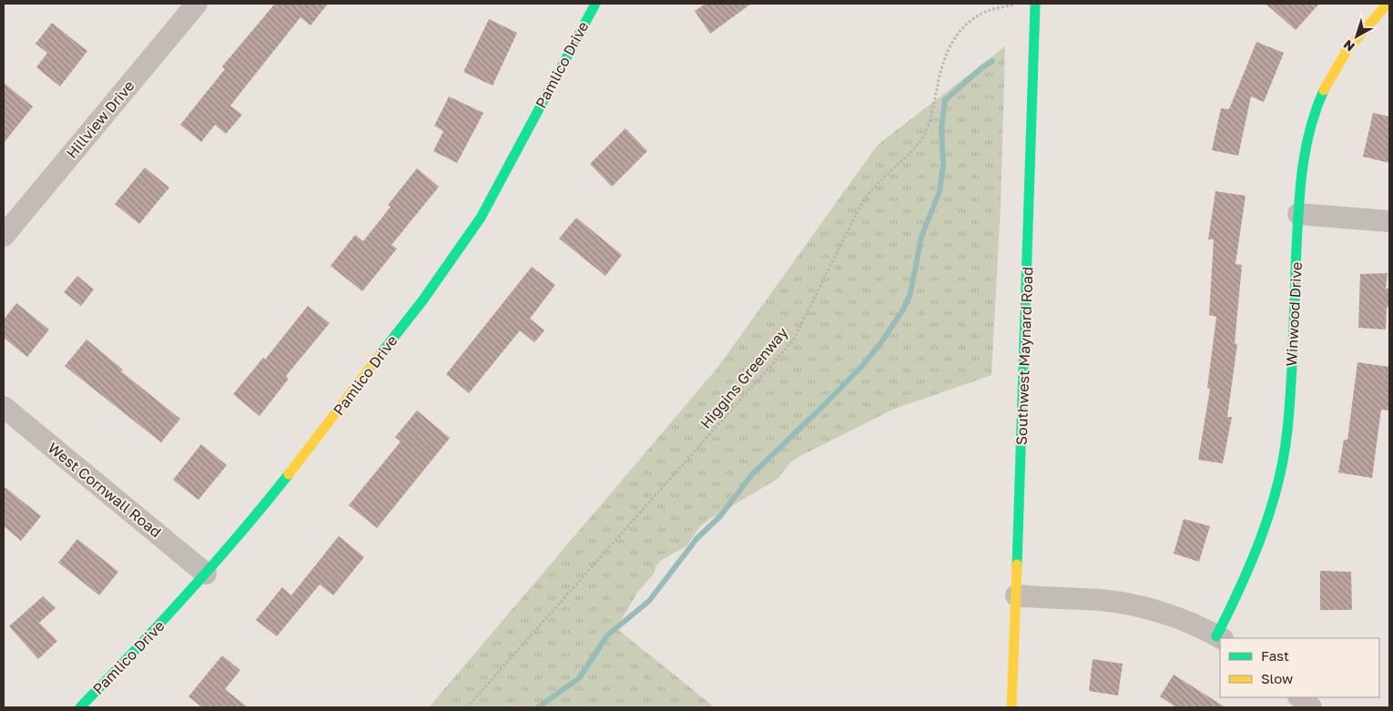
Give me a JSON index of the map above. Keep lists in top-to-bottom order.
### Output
{
  "streets": {
    "street": [
      "Pamlico Drive",
      "Hillview Drive",
      "Winwood Drive",
      "Southwest Maynard Road",
      "West Cornwall Road"
    ],
    "path": ["Higgins Greenway"]
  },
  "crossings": [
    ["Pamlico Drive", "West Cornwall Road"]
  ],
  "legend": ["Fast", "Slow"],
  "north": "bottom left"
}
